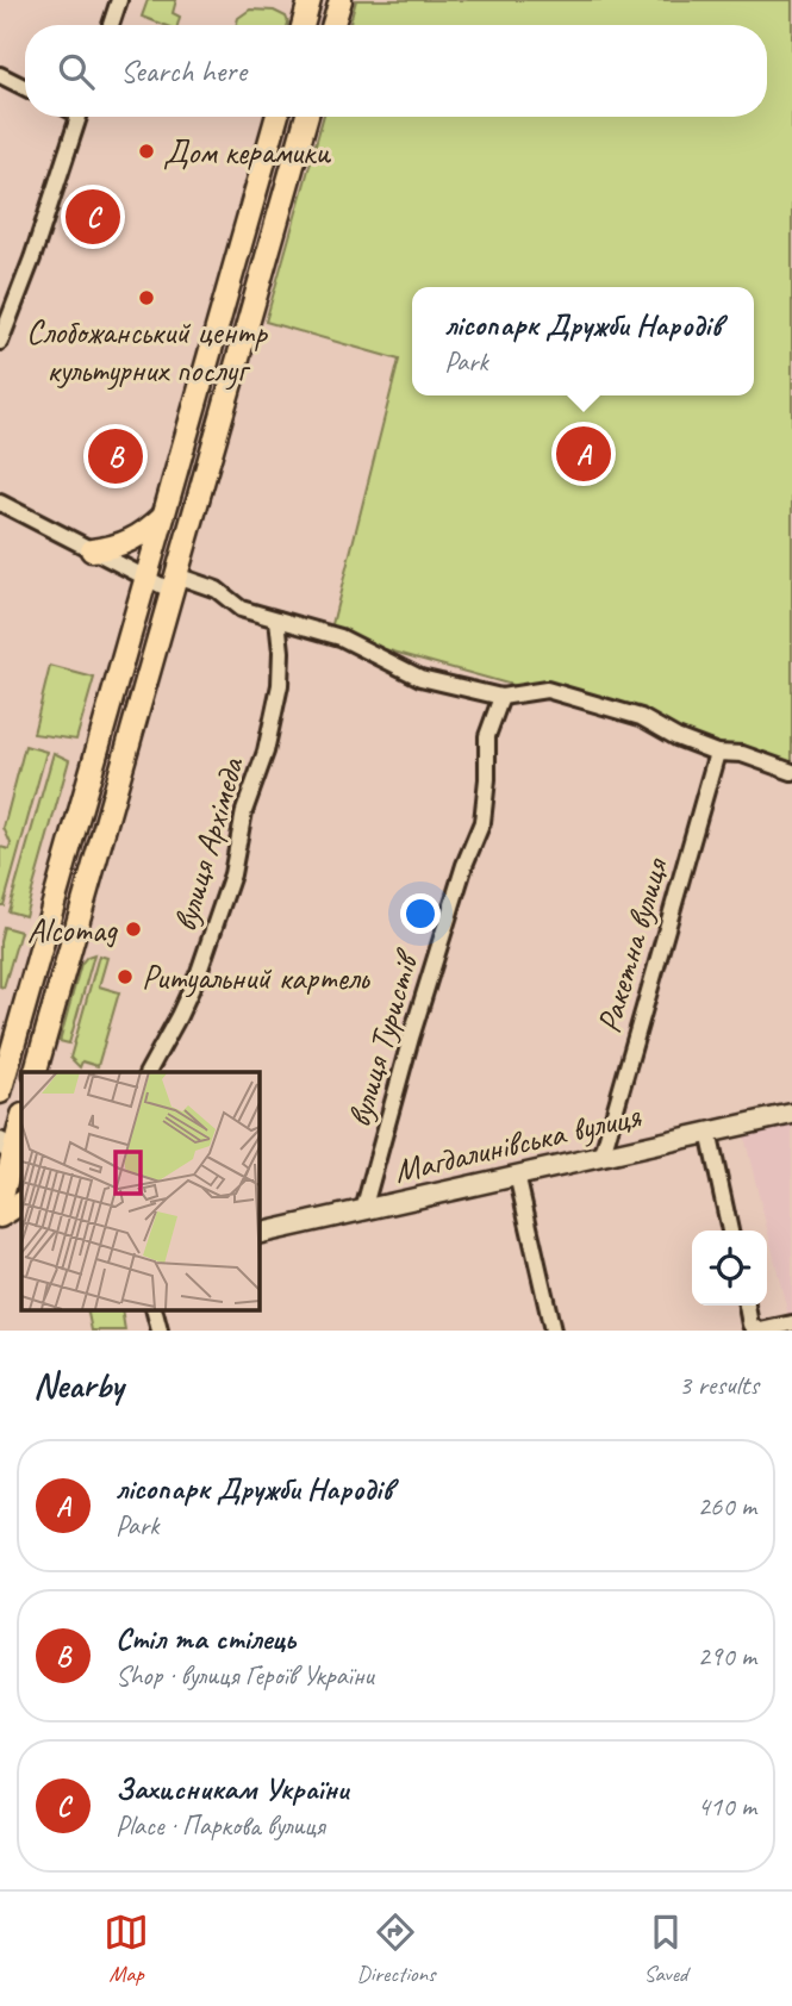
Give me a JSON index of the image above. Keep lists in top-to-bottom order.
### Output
{
  "streets": {
    "street": [
      "вулиця Архімеда",
      "Ракетна вулиця",
      "вулиця Туристів",
      "Магдалинівська вулиця"
    ]
  },
  "crossings": [
    ["Ракетна вулиця", "Магдалинівська вулиця"],
    ["вулиця Туристів", "Магдалинівська вулиця"]
  ],
  "places": [
    "Дом керамики",
    "Слобожанський центр культурних послуг",
    "Alcomag",
    "Ритуальний картель"
  ],
  "page": {
    "search": "Search here",
    "pins": ["C", "A", "B"],
    "popup": ["лісопарк Дружби Народів", "Park"],
    "heading": ["Nearby", "3 results"],
    "list": [
      {
        "mark": "A",
        "name": "лісопарк Дружби Народів",
        "note": "Park",
        "value": "260 m"
      },
      {
        "mark": "B",
        "name": "Стіл та стілець",
        "note": "Shop · вулиця Героїв України",
        "value": "290 m"
      },
      {
        "mark": "C",
        "name": "Захисникам України",
        "note": "Place · Паркова вулиця",
        "value": "410 m"
      }
    ],
    "nav": ["Map", "Directions", "Saved"]
  }
}
